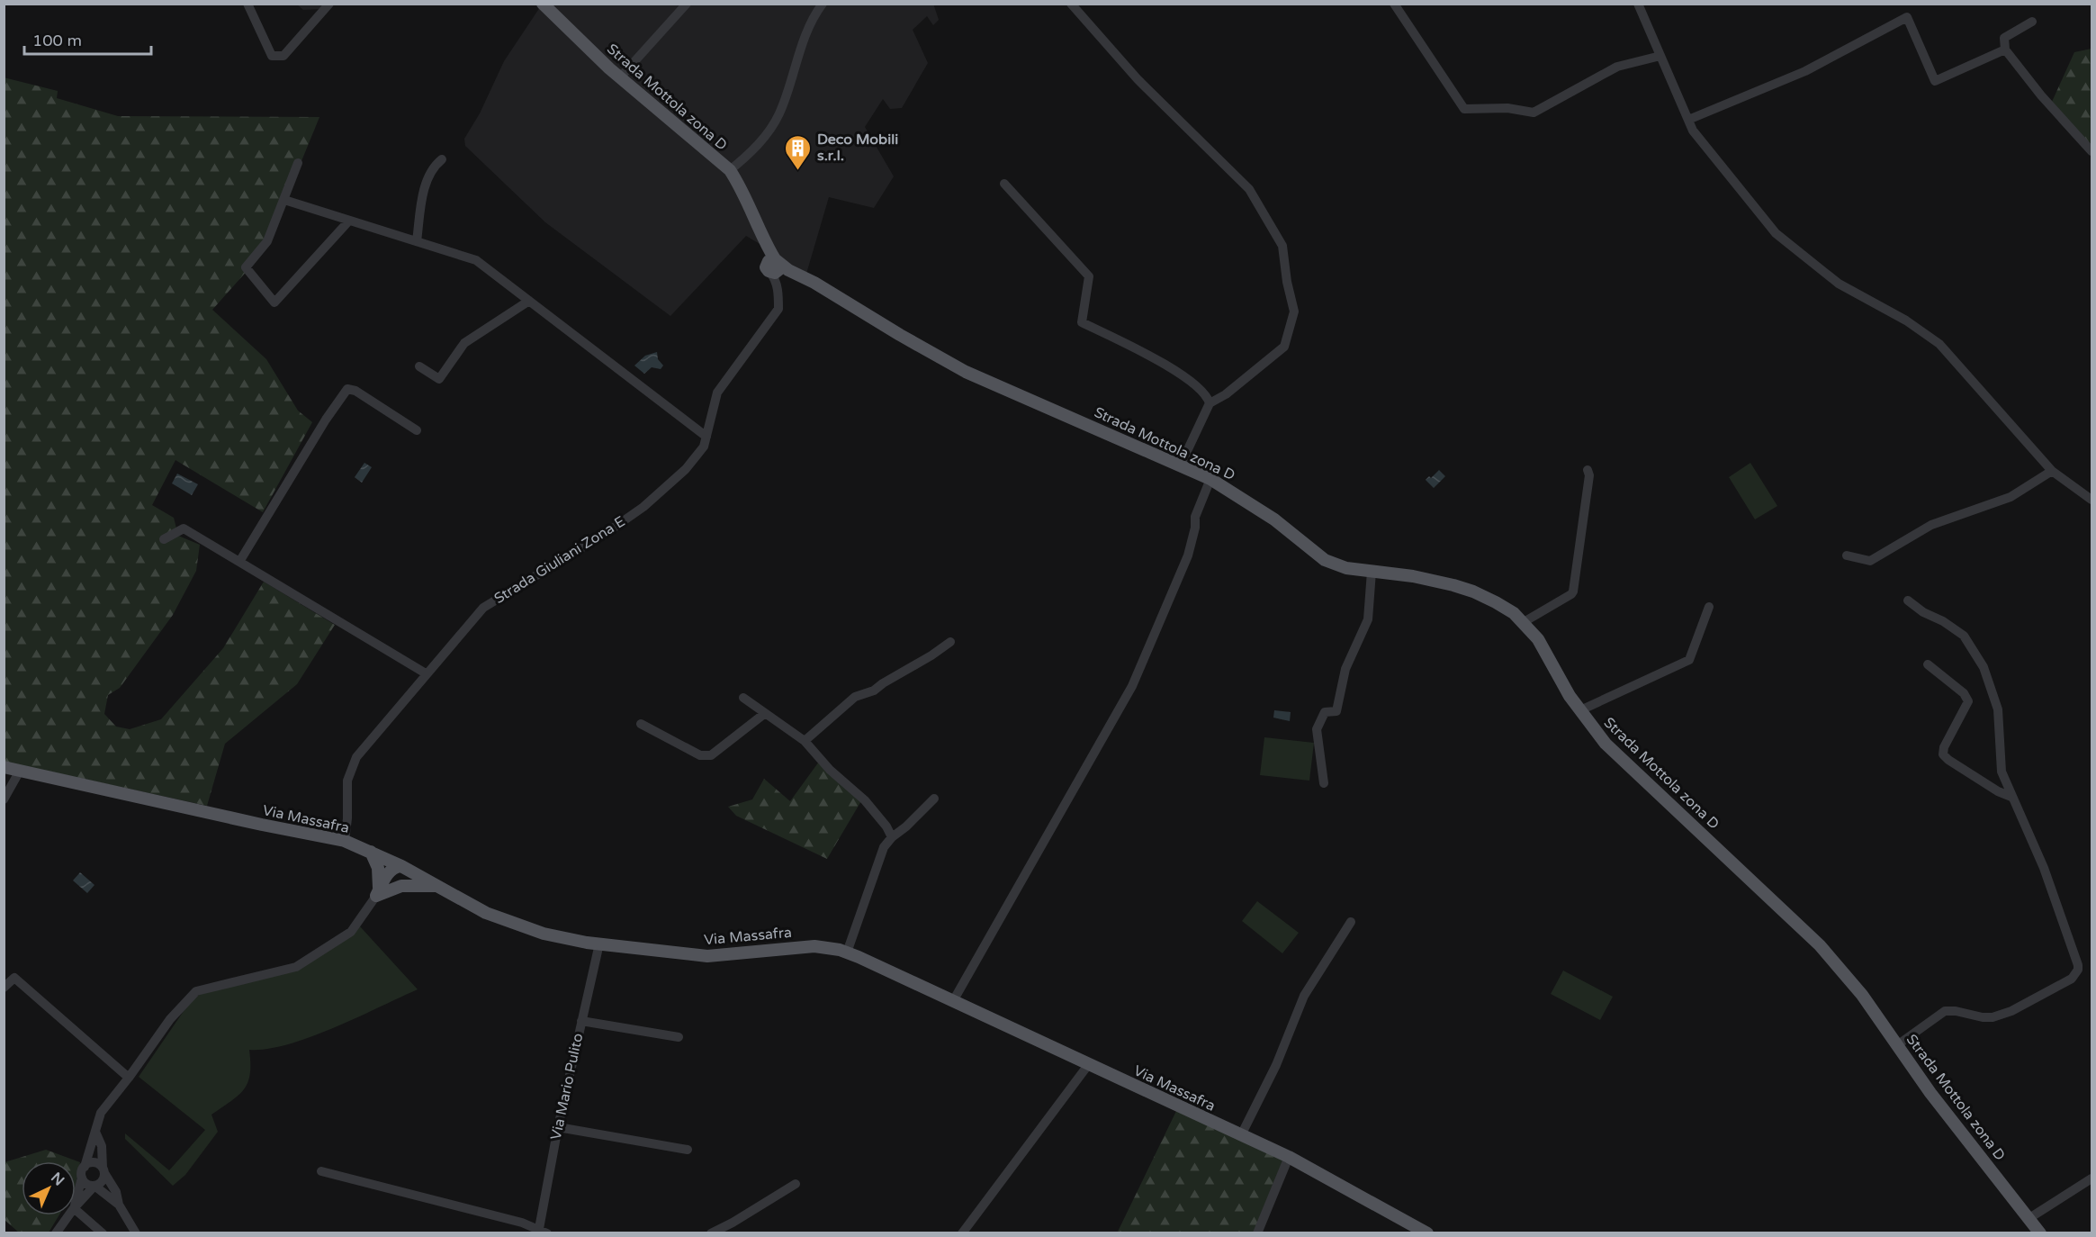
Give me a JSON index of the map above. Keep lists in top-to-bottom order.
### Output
{
  "streets": {
    "main road": ["Strada Mottola zona D", "Via Massafra"],
    "street": ["Strada Giuliani Zona E", "Via Mario Pulito"]
  },
  "crossings": [
    ["Strada Mottola zona D", "Strada Giuliani Zona E"],
    ["Strada Giuliani Zona E", "Via Massafra"],
    ["Via Massafra", "Via Mario Pulito"]
  ],
  "places": {
    "building": ["Deco Mobili s.r.l."]
  },
  "scale_bar": "100 m",
  "north": "top right"
}
